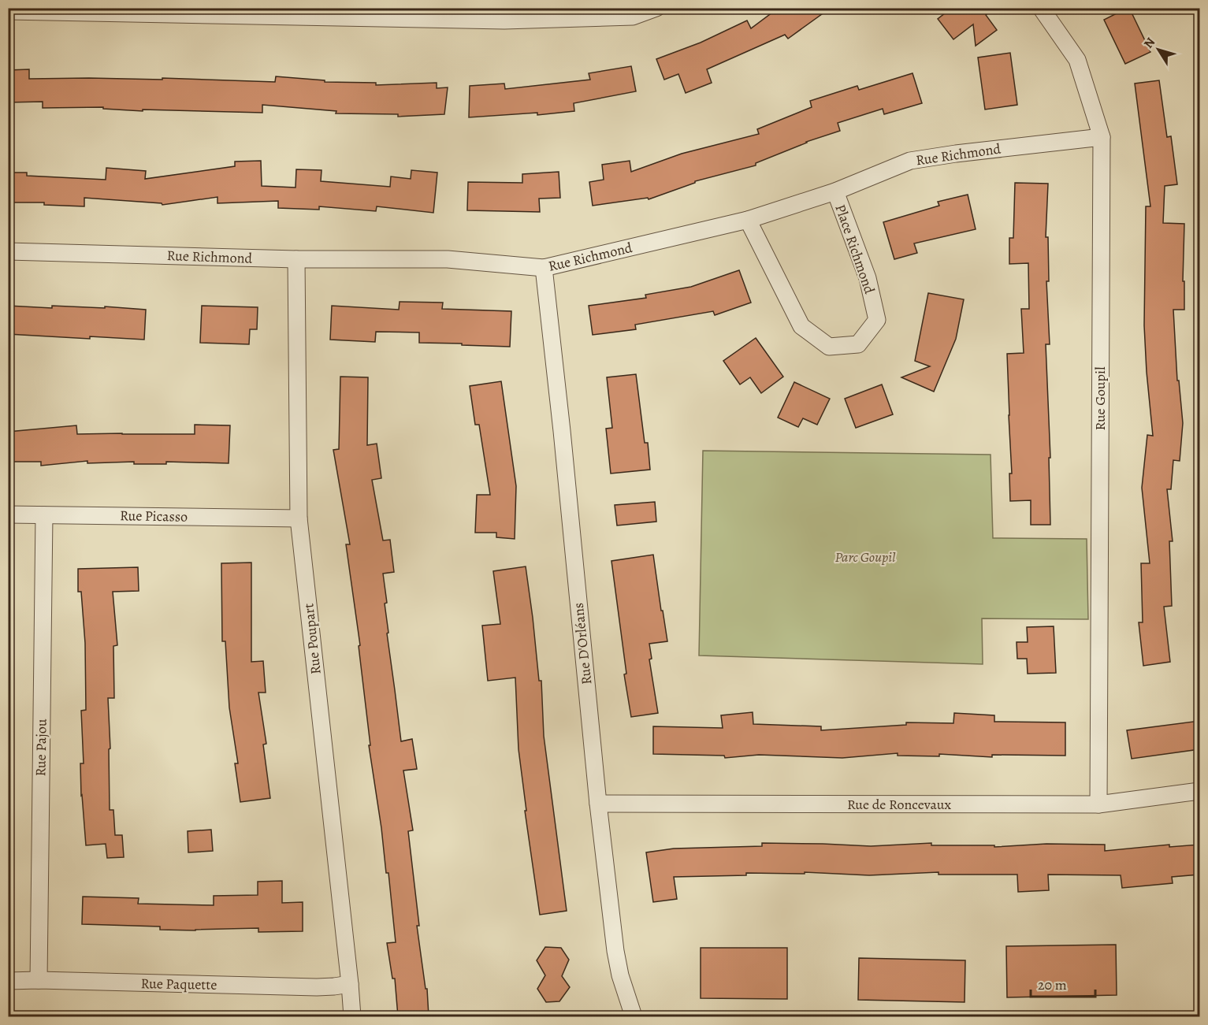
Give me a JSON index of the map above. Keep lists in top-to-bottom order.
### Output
{
  "streets": {
    "street": [
      "Rue Richmond",
      "Place Richmond",
      "Rue Goupil",
      "Rue Picasso",
      "Rue Poupart",
      "Rue D'Orléans",
      "Rue Pajou",
      "Rue de Roncevaux",
      "Rue Paquette"
    ]
  },
  "crossings": [
    ["Rue Richmond", "Place Richmond"],
    ["Rue Richmond", "Rue Goupil"],
    ["Rue Richmond", "Rue Poupart"],
    ["Rue Richmond", "Rue D'Orléans"],
    ["Rue Goupil", "Rue de Roncevaux"],
    ["Rue Picasso", "Rue Poupart"],
    ["Rue Picasso", "Rue Pajou"],
    ["Rue Poupart", "Rue Paquette"],
    ["Rue D'Orléans", "Rue de Roncevaux"],
    ["Rue Pajou", "Rue Paquette"]
  ],
  "parks": ["Parc Goupil"],
  "scale_bar": "20 m",
  "north": "top left"
}
